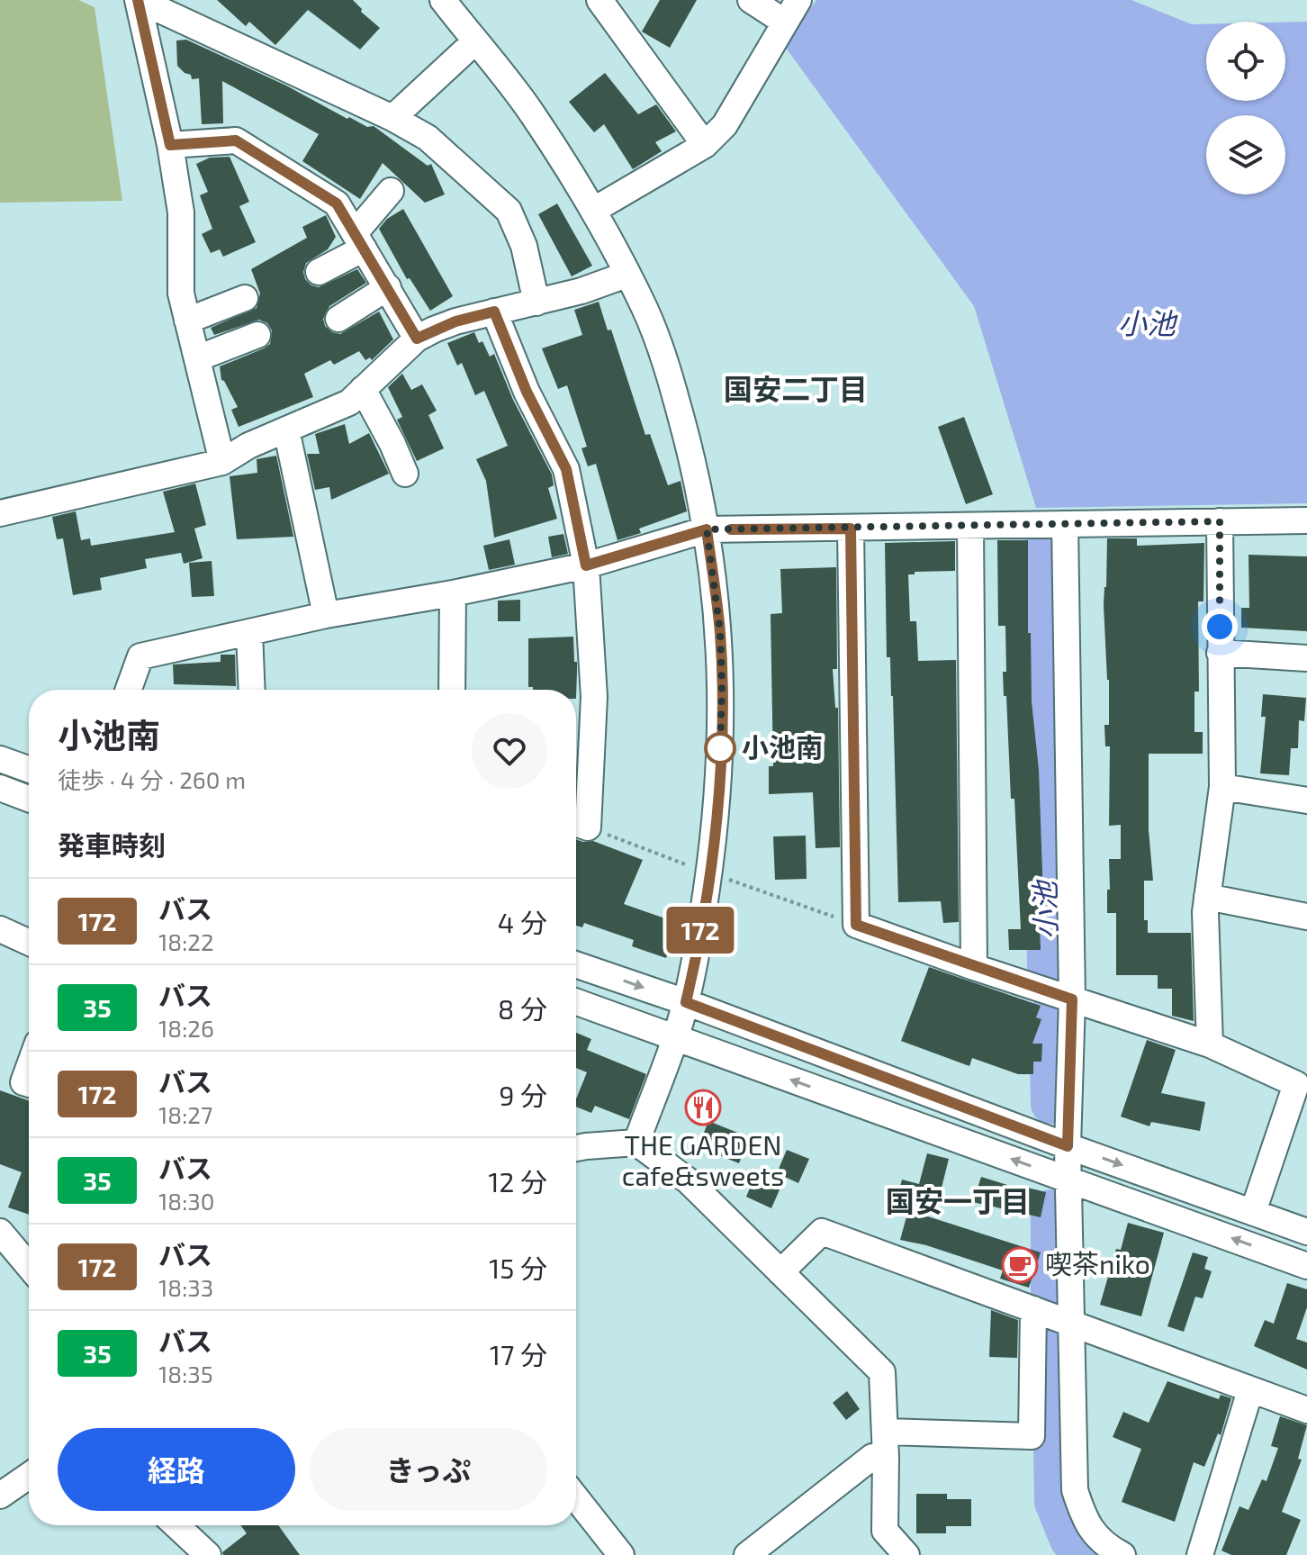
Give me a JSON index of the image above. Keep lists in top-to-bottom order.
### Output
{
  "districts": ["国安二丁目", "国安一丁目"],
  "water": ["小池"],
  "places": {
    "other": ["小池南"],
    "restaurant": ["THE GARDEN cafe&sweets"],
    "cafe": ["喫茶niko"]
  },
  "lines": ["bus line 172"],
  "page": {
    "on_map": "172",
    "heading": [
      ["小池南", "徒歩 · 4 分 · 260 m"],
      "発車時刻"
    ],
    "list": [
      {
        "mark": "172",
        "name": "バス",
        "note": "18:22",
        "value": "4 分"
      },
      {
        "mark": "35",
        "name": "バス",
        "note": "18:26",
        "value": "8 分"
      },
      {
        "mark": "172",
        "name": "バス",
        "note": "18:27",
        "value": "9 分"
      },
      {
        "mark": "35",
        "name": "バス",
        "note": "18:30",
        "value": "12 分"
      },
      {
        "mark": "172",
        "name": "バス",
        "note": "18:33",
        "value": "15 分"
      },
      {
        "mark": "35",
        "name": "バス",
        "note": "18:35",
        "value": "17 分"
      }
    ],
    "buttons": ["経路", "きっぷ"]
  }
}
